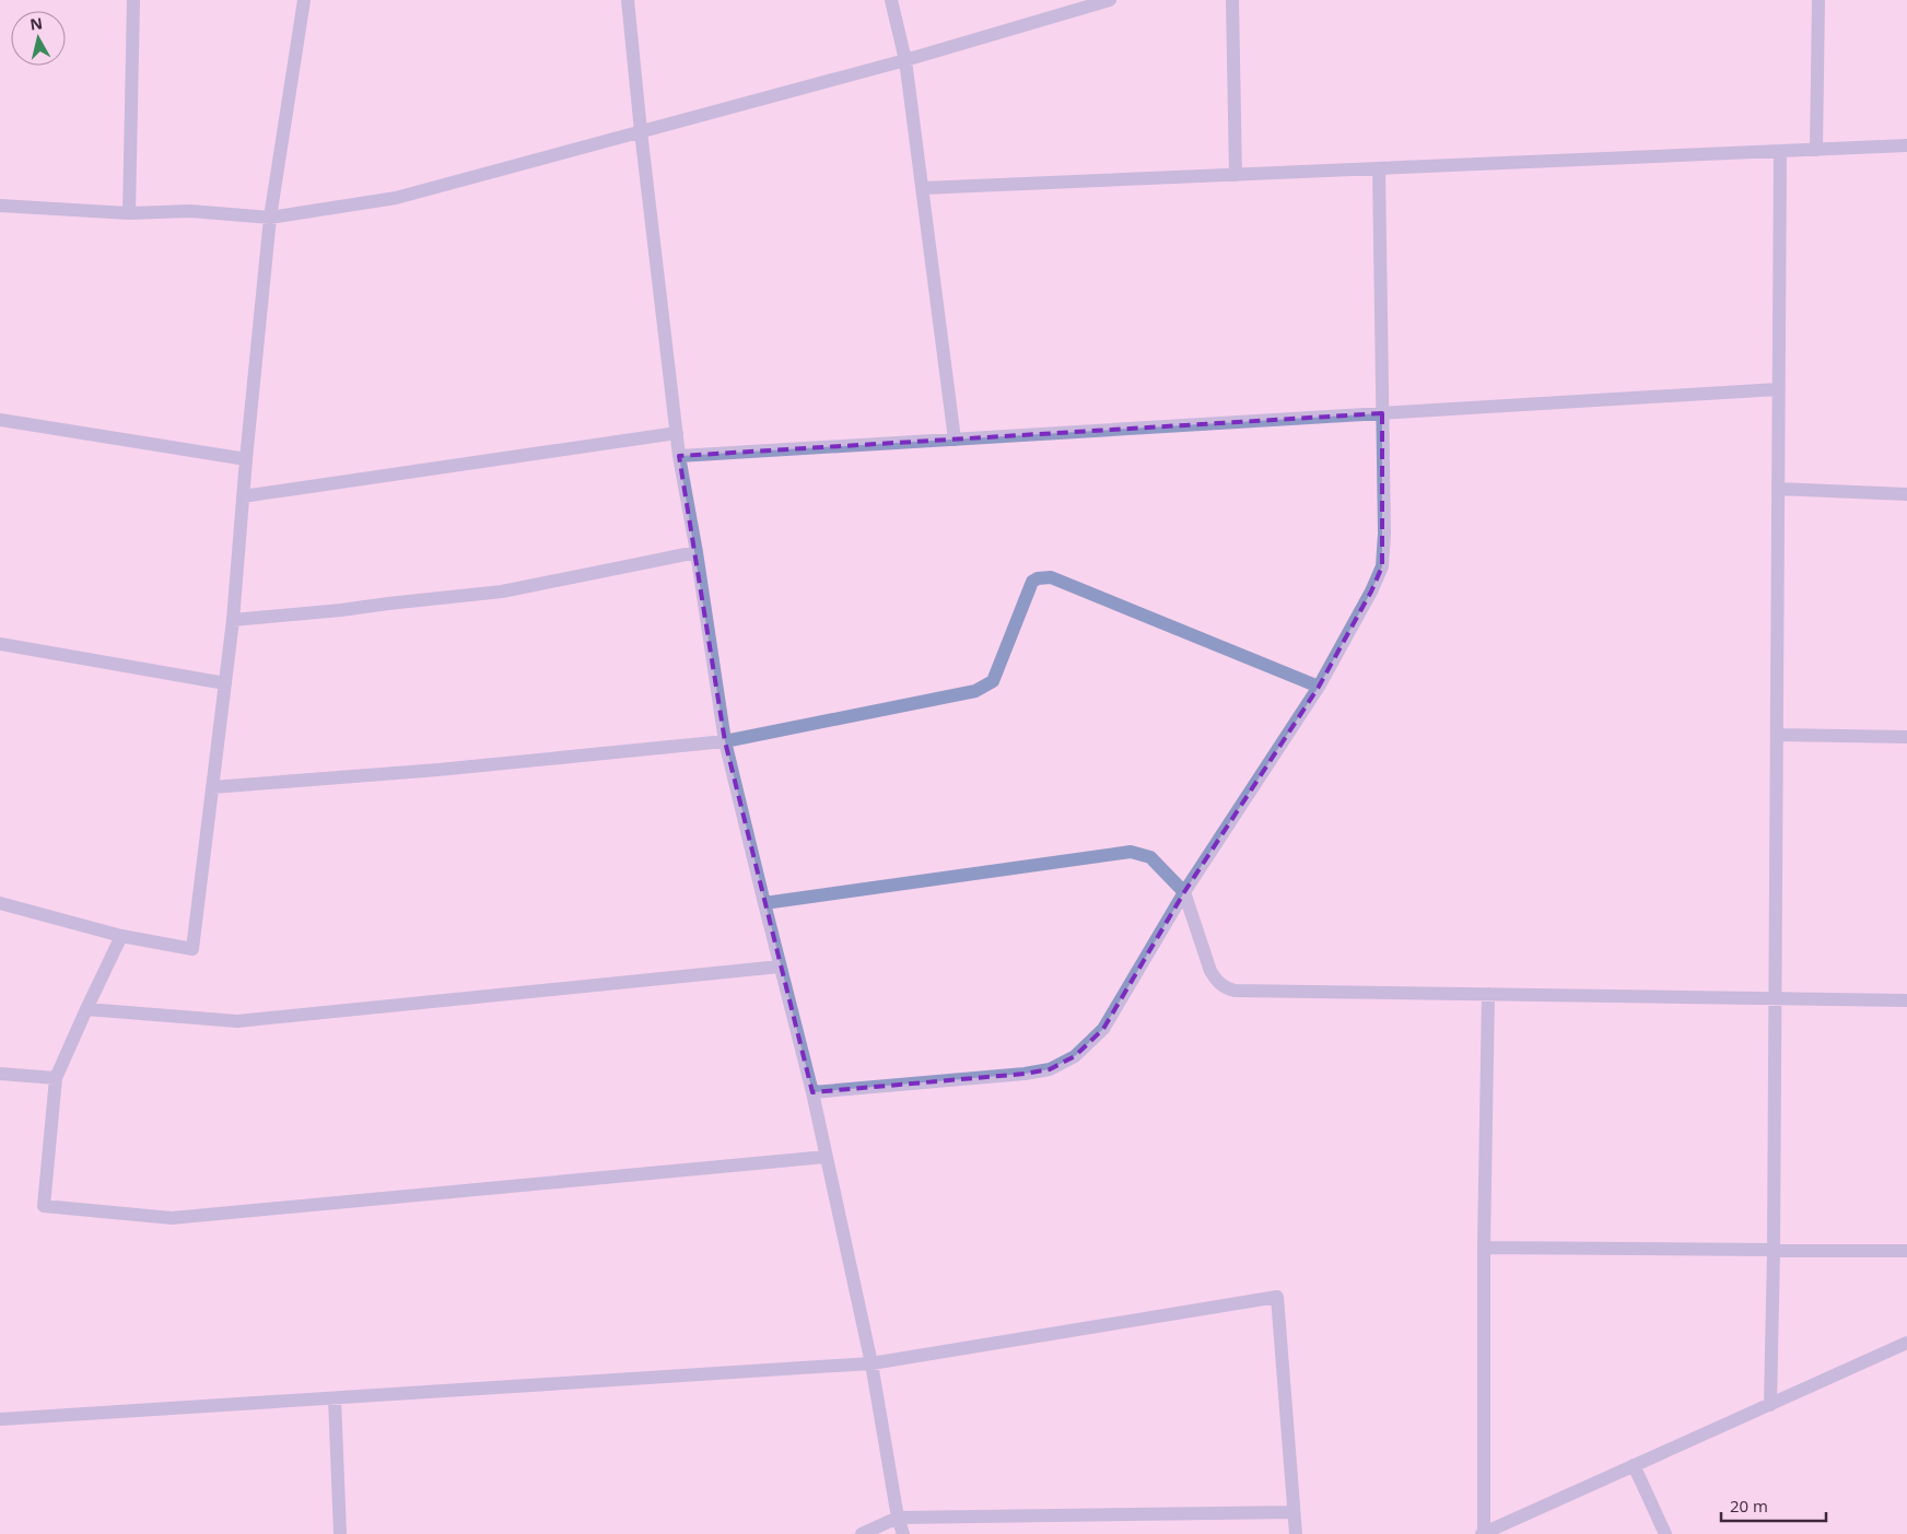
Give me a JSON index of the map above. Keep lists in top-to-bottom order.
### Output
{
  "scale_bar": "20 m",
  "north": "top"
}
